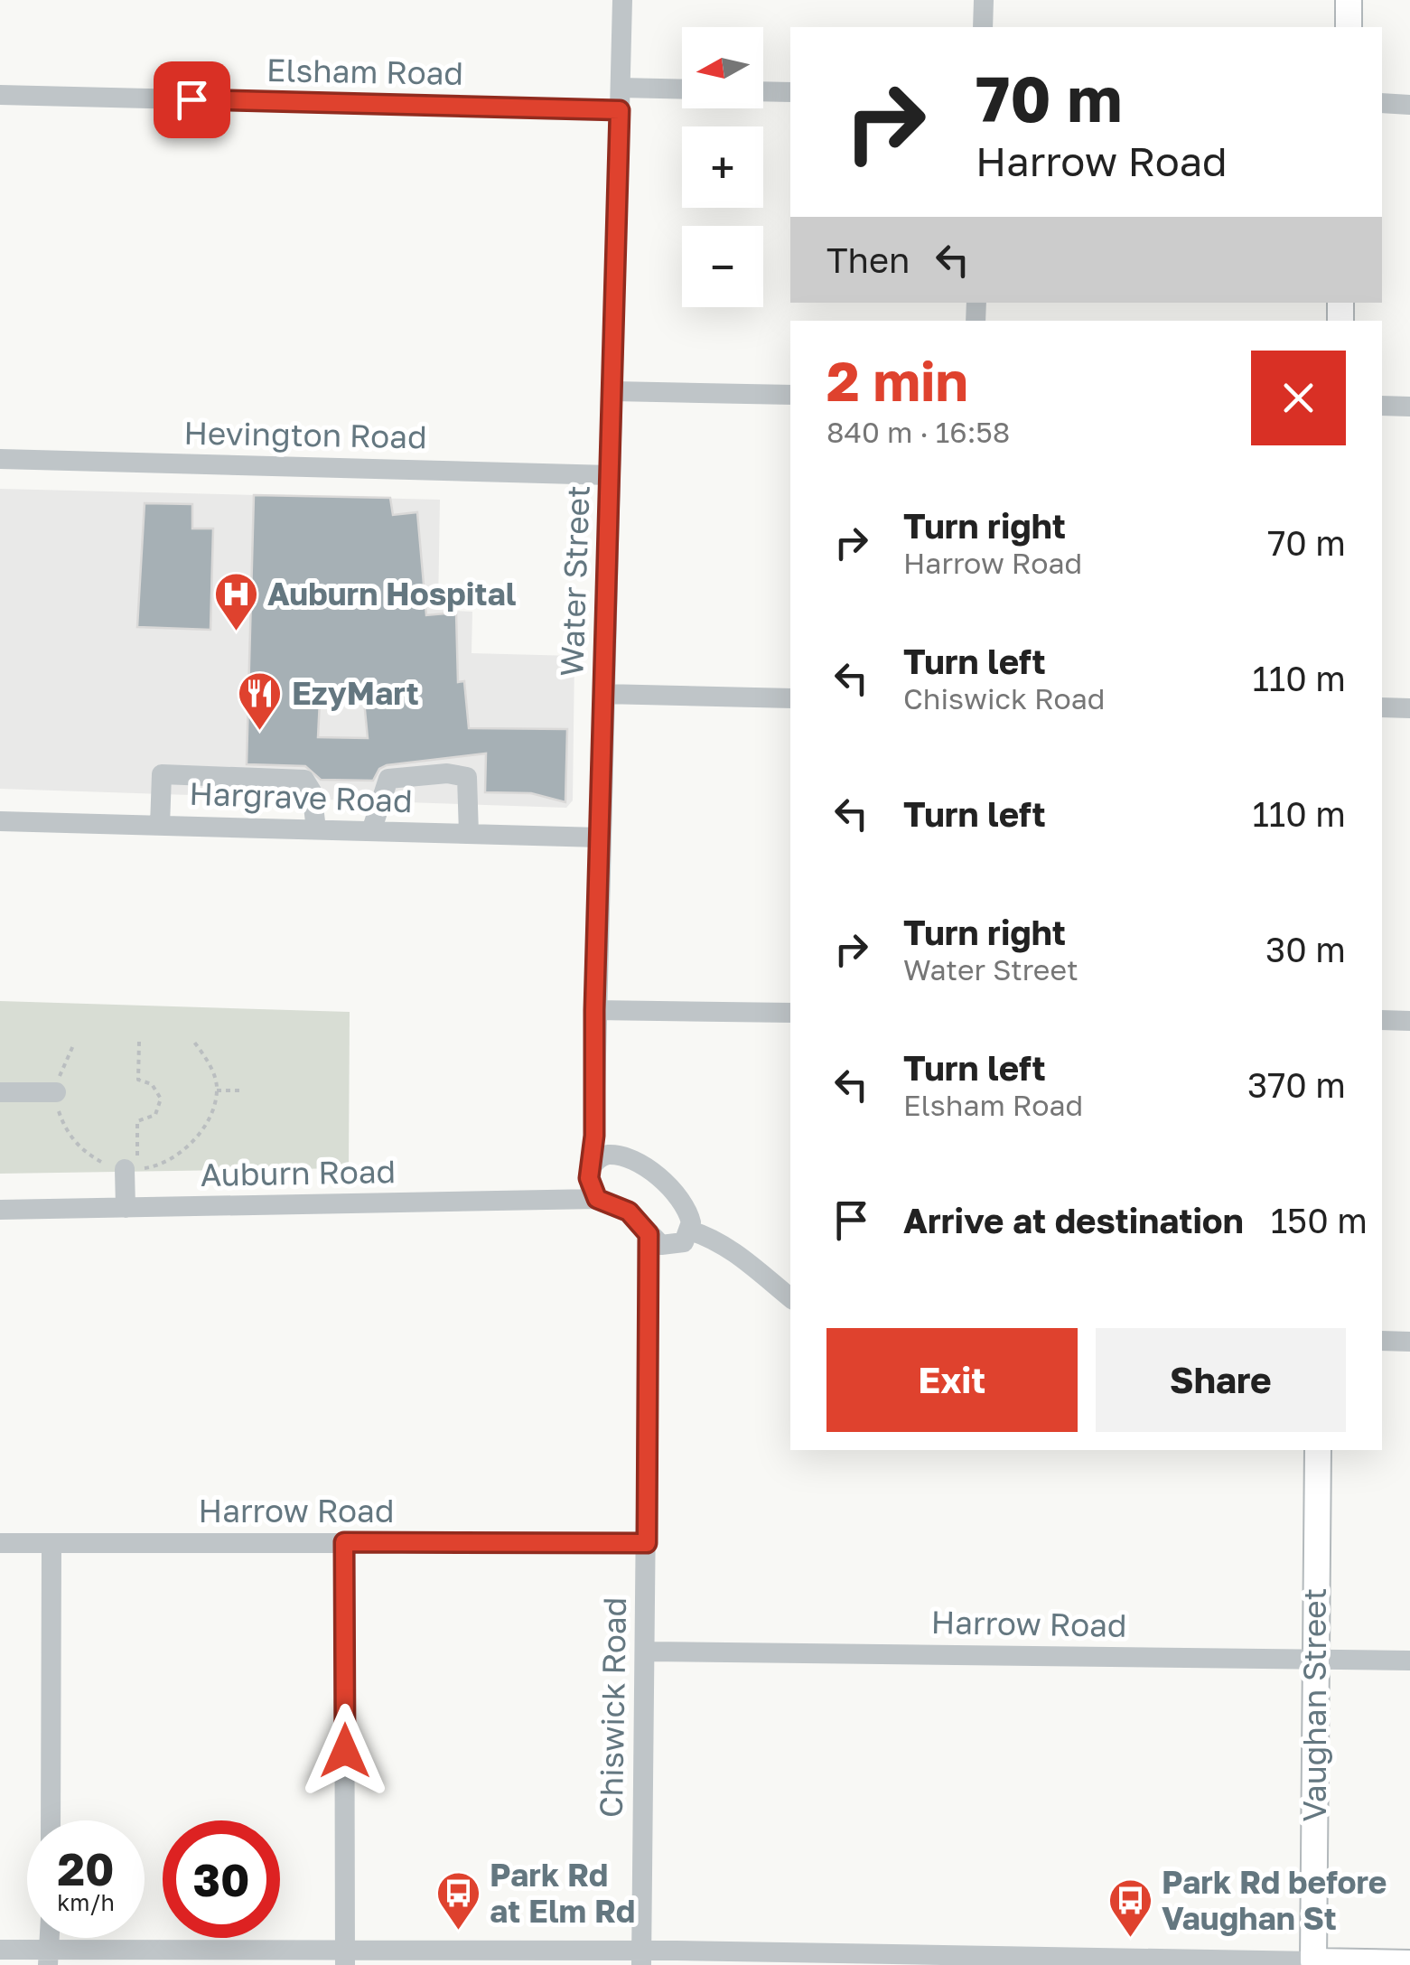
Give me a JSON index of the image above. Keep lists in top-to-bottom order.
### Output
{
  "streets": {
    "main road": ["Vaughan Street"],
    "street": [
      "Elsham Road",
      "Hevington Road",
      "Water Street",
      "Hargrave Road",
      "Auburn Road",
      "Harrow Road",
      "Chiswick Road"
    ]
  },
  "crossings": [
    ["Elsham Road", "Water Street"],
    ["Hevington Road", "Water Street"],
    ["Water Street", "Hargrave Road"],
    ["Water Street", "Auburn Road"],
    ["Harrow Road", "Vaughan Street"],
    ["Harrow Road", "Chiswick Road"]
  ],
  "places": {
    "hospital": ["Auburn Hospital"],
    "restaurant": ["EzyMart"],
    "bus stop": ["Park Rd at Elm Rd", "Park Rd before Vaughan St"]
  },
  "north": "left",
  "page": {
    "map_buttons": ["+", "−"],
    "turn": ["70 m", "Harrow Road"],
    "then": "Then",
    "heading": ["2 min", "840 m · 16:58"],
    "list": [
      {
        "name": "Turn right",
        "note": "Harrow Road",
        "value": "70 m"
      },
      {
        "name": "Turn left",
        "note": "Chiswick Road",
        "value": "110 m"
      },
      {
        "name": "Turn left",
        "value": "110 m"
      },
      {
        "name": "Turn right",
        "note": "Water Street",
        "value": "30 m"
      },
      {
        "name": "Turn left",
        "note": "Elsham Road",
        "value": "370 m"
      },
      {
        "name": "Arrive at destination",
        "value": "150 m"
      }
    ],
    "buttons": ["Exit", "Share"],
    "speed": "20 km/h",
    "limit": "30"
  }
}
